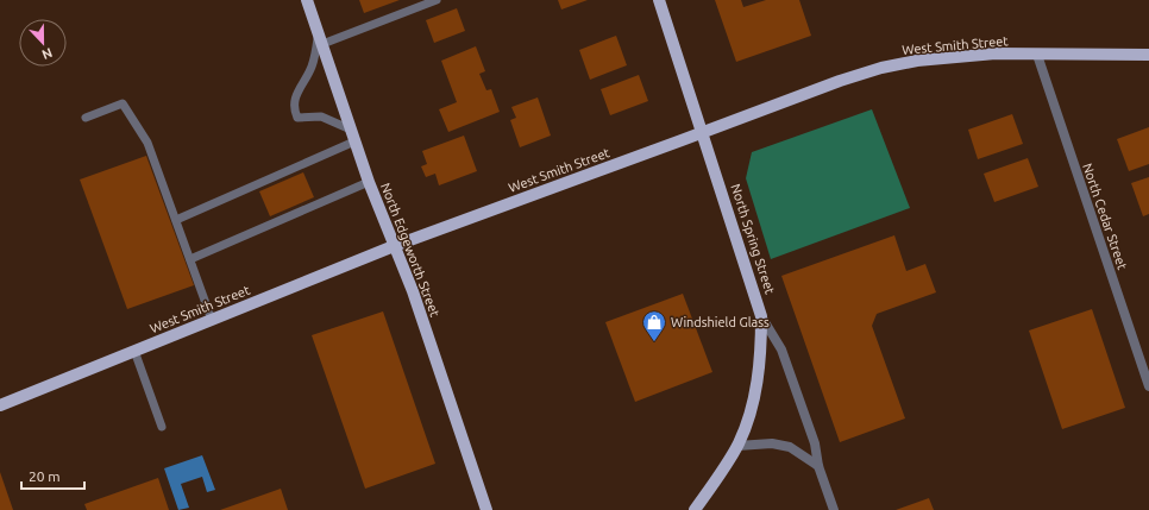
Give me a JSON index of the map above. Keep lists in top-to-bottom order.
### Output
{
  "streets": {
    "main road": ["West Smith Street", "North Spring Street", "North Edgeworth Street"],
    "street": ["North Cedar Street"]
  },
  "crossings": [
    ["West Smith Street", "North Cedar Street"],
    ["West Smith Street", "North Spring Street"],
    ["West Smith Street", "North Edgeworth Street"]
  ],
  "places": {
    "shop": ["Windshield Glass"]
  },
  "scale_bar": "20 m",
  "north": "bottom"
}
